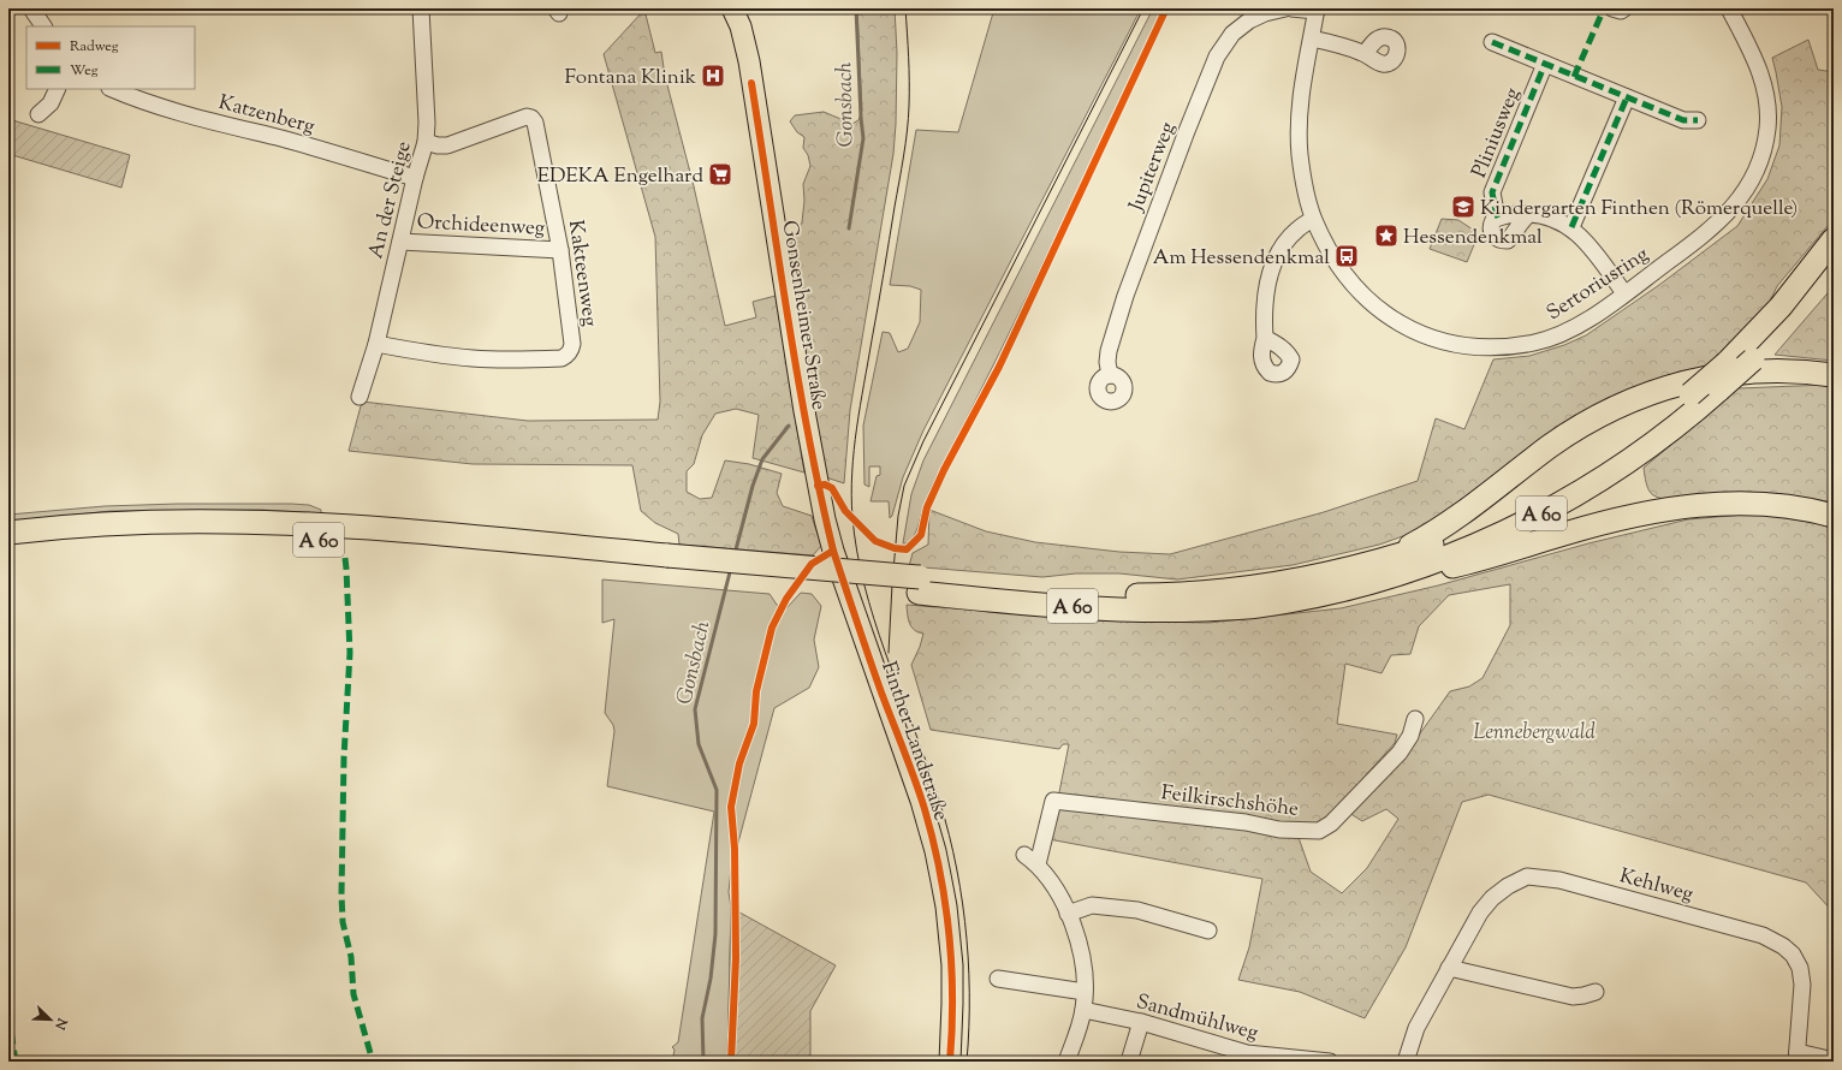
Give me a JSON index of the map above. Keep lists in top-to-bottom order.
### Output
{
  "streets": {
    "highway": ["A 60"],
    "main road": ["Gonsenheimer Straße", "Finther Landstraße"],
    "street": [
      "Katzenberg",
      "Pliniusweg",
      "Jupiterweg",
      "An der Steige",
      "Orchideenweg",
      "Kakteenweg",
      "Sertoriusring",
      "Feilkirschshöhe",
      "Kehlweg",
      "Sandmühlweg"
    ]
  },
  "crossings": [
    ["Katzenberg", "An der Steige"],
    ["An der Steige", "Orchideenweg"],
    ["An der Steige", "Kakteenweg"],
    ["Orchideenweg", "Kakteenweg"],
    ["Gonsenheimer Straße", "Finther Landstraße"]
  ],
  "water": ["Gonsbach"],
  "parks": ["Lennebergwald"],
  "places": {
    "hospital": ["Fontana Klinik"],
    "supermarket": ["EDEKA Engelhard"],
    "school or university": ["Kindergarten Finthen (Römerquelle)"],
    "place": ["Hessendenkmal"],
    "bus stop": ["Am Hessendenkmal"]
  },
  "legend": ["Radweg", "Weg"],
  "north": "bottom right"
}
